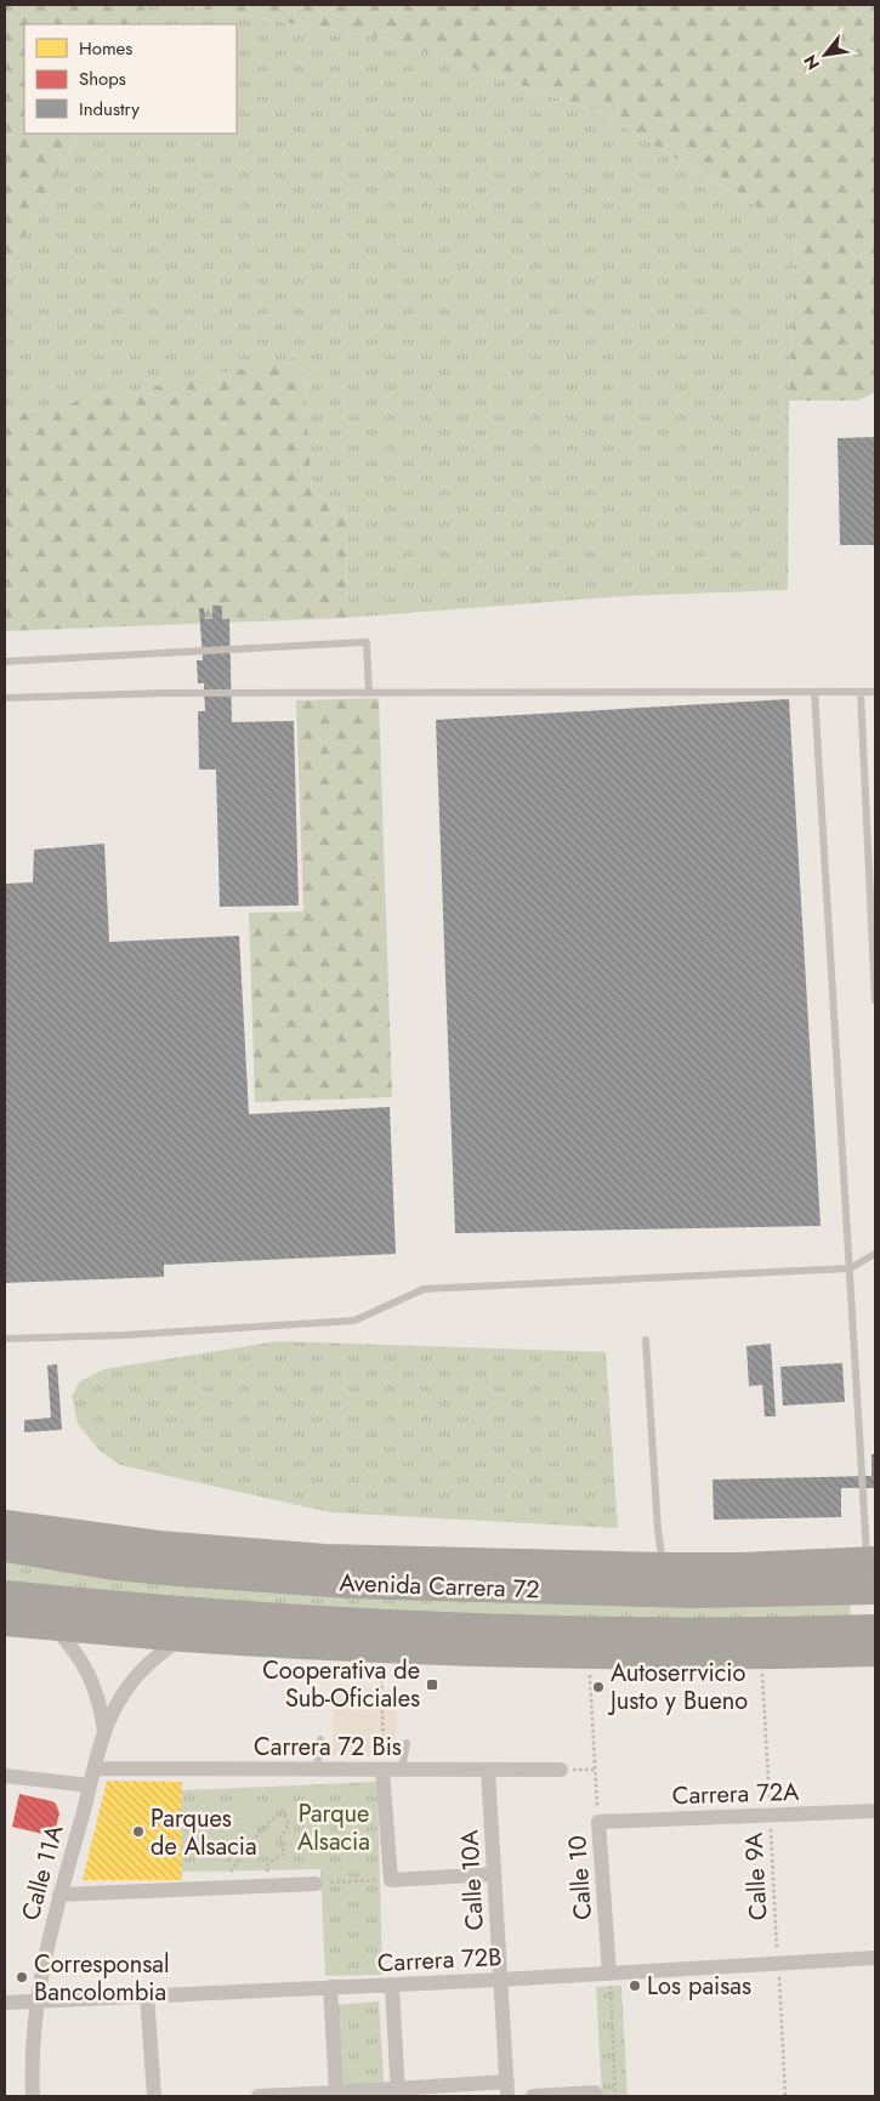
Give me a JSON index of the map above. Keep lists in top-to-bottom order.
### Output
{
  "streets": {
    "highway": ["Avenida Carrera 72"],
    "street": [
      "Carrera 72 Bis",
      "Carrera 72A",
      "Calle 11A",
      "Calle 10",
      "Calle 10A",
      "Carrera 72B"
    ],
    "path": ["Calle 9A"]
  },
  "crossings": [
    ["Carrera 72 Bis", "Calle 11A"],
    ["Carrera 72 Bis", "Calle 10A"],
    ["Carrera 72A", "Calle 9A"],
    ["Carrera 72A", "Calle 10"],
    ["Calle 9A", "Carrera 72B"],
    ["Calle 10", "Carrera 72B"],
    ["Calle 10A", "Carrera 72B"]
  ],
  "parks": ["Parque Alsacia"],
  "places": {
    "transit": ["Cooperativa de Sub-Oficiales"],
    "other": [
      "Autoserrvicio Justo y Bueno",
      "Parques de Alsacia",
      "Corresponsal Bancolombia",
      "Los paisas"
    ]
  },
  "legend": ["Homes", "Shops", "Industry"],
  "north": "bottom left"
}
